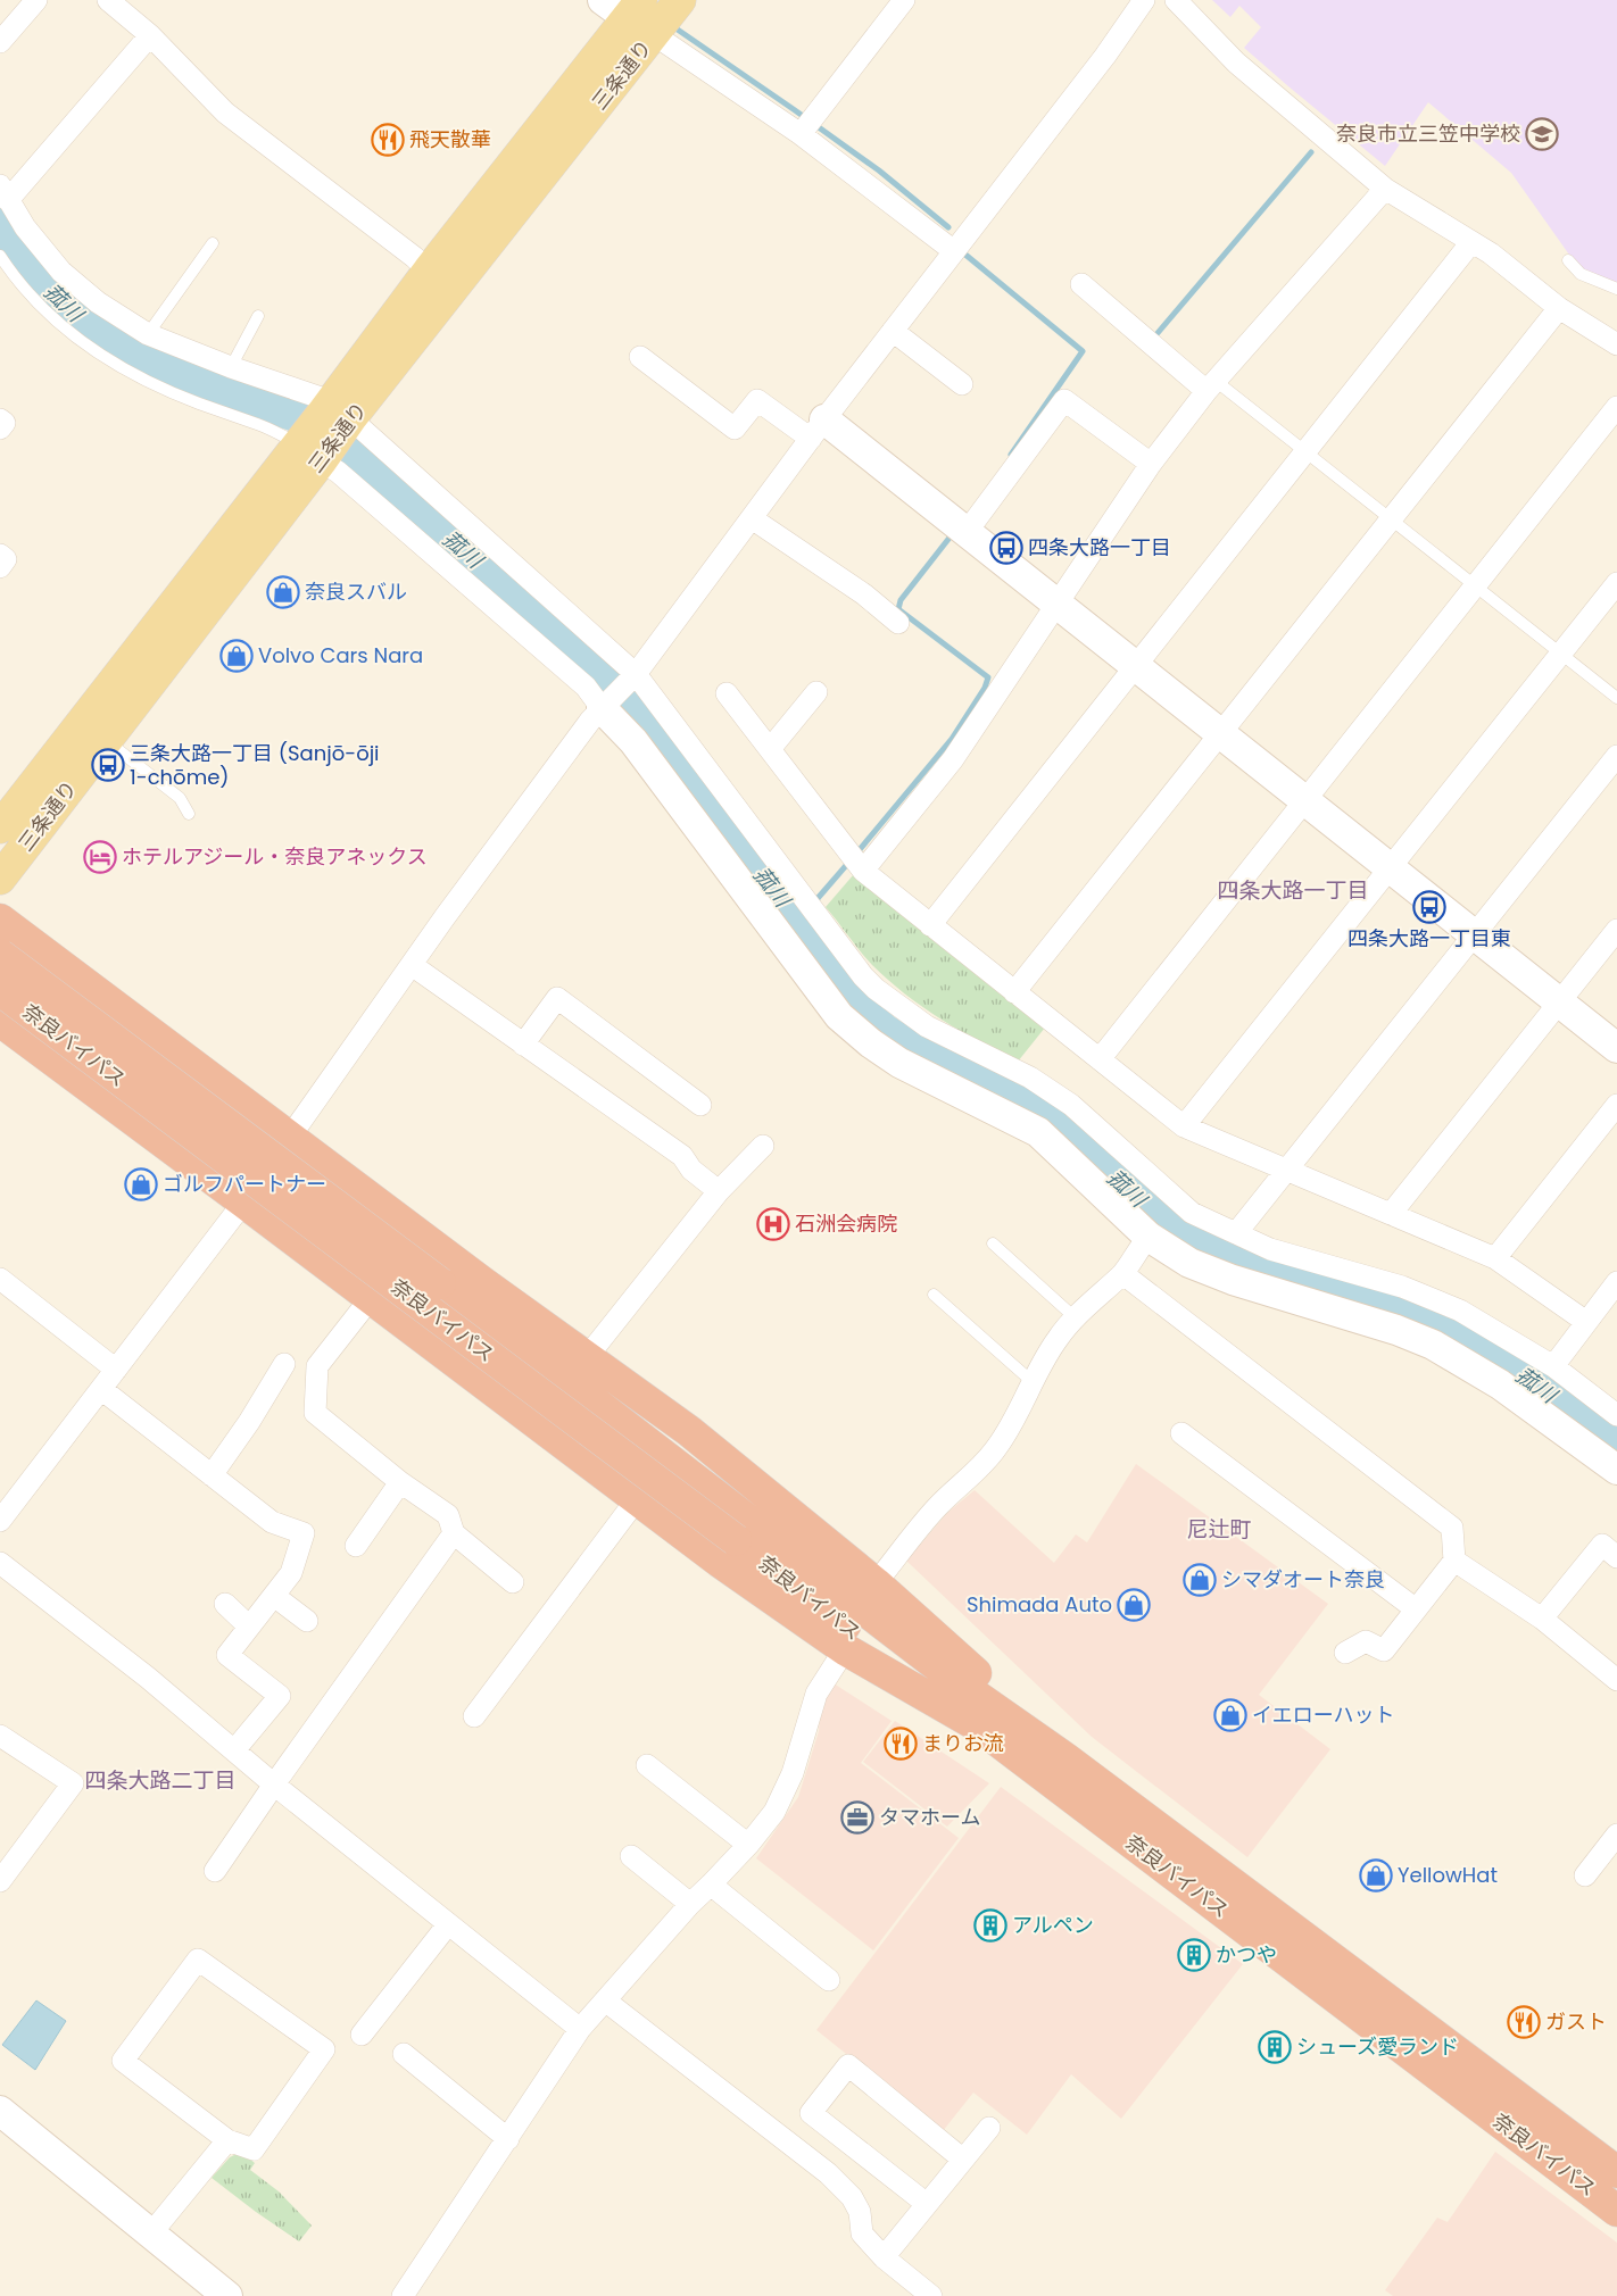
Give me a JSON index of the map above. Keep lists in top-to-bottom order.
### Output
{
  "streets": {
    "highway": ["奈良バイパス"],
    "main road": ["三条通り"]
  },
  "districts": ["四条大路一丁目", "尼辻町", "四条大路二丁目"],
  "water": ["菰川"],
  "places": {
    "school or university": ["奈良市立三笠中学校"],
    "restaurant": ["飛天散華", "まりお流", "ガスト"],
    "bus stop": ["四条大路一丁目", "三条大路一丁目 (Sanjō-ōji 1-chōme)", "四条大路一丁目東"],
    "shop": [
      "奈良スバル",
      "Volvo Cars Nara",
      "ゴルフパートナー",
      "シマダオート奈良",
      "Shimada Auto",
      "イエローハット",
      "YellowHat"
    ],
    "hotel": ["ホテルアジール・奈良アネックス"],
    "hospital": ["石洲会病院"],
    "office": ["タマホーム"],
    "building": ["アルペン", "かつや", "シューズ愛ランド"]
  }
}
